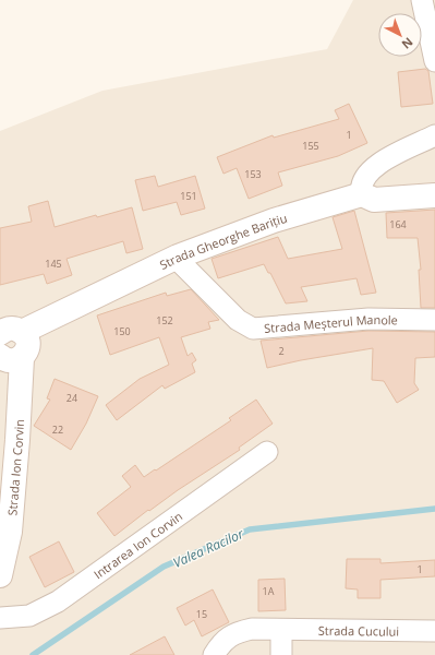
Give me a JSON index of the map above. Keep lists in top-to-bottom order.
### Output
{
  "streets": {
    "main road": ["Strada Gheorghe Barițiu", "Strada Ion Corvin"],
    "street": ["Strada Meșterul Manole", "Intrarea Ion Corvin", "Strada Cucului"]
  },
  "crossings": [
    ["Strada Gheorghe Barițiu", "Strada Meșterul Manole"],
    ["Strada Gheorghe Barițiu", "Strada Ion Corvin"]
  ],
  "water": ["Valea Racilor"],
  "house_numbers": [
    "1",
    "155",
    "153",
    "151",
    "164",
    "145",
    "152",
    "150",
    "2",
    "24",
    "22",
    "1",
    "1A",
    "15"
  ],
  "north": "bottom right"
}
